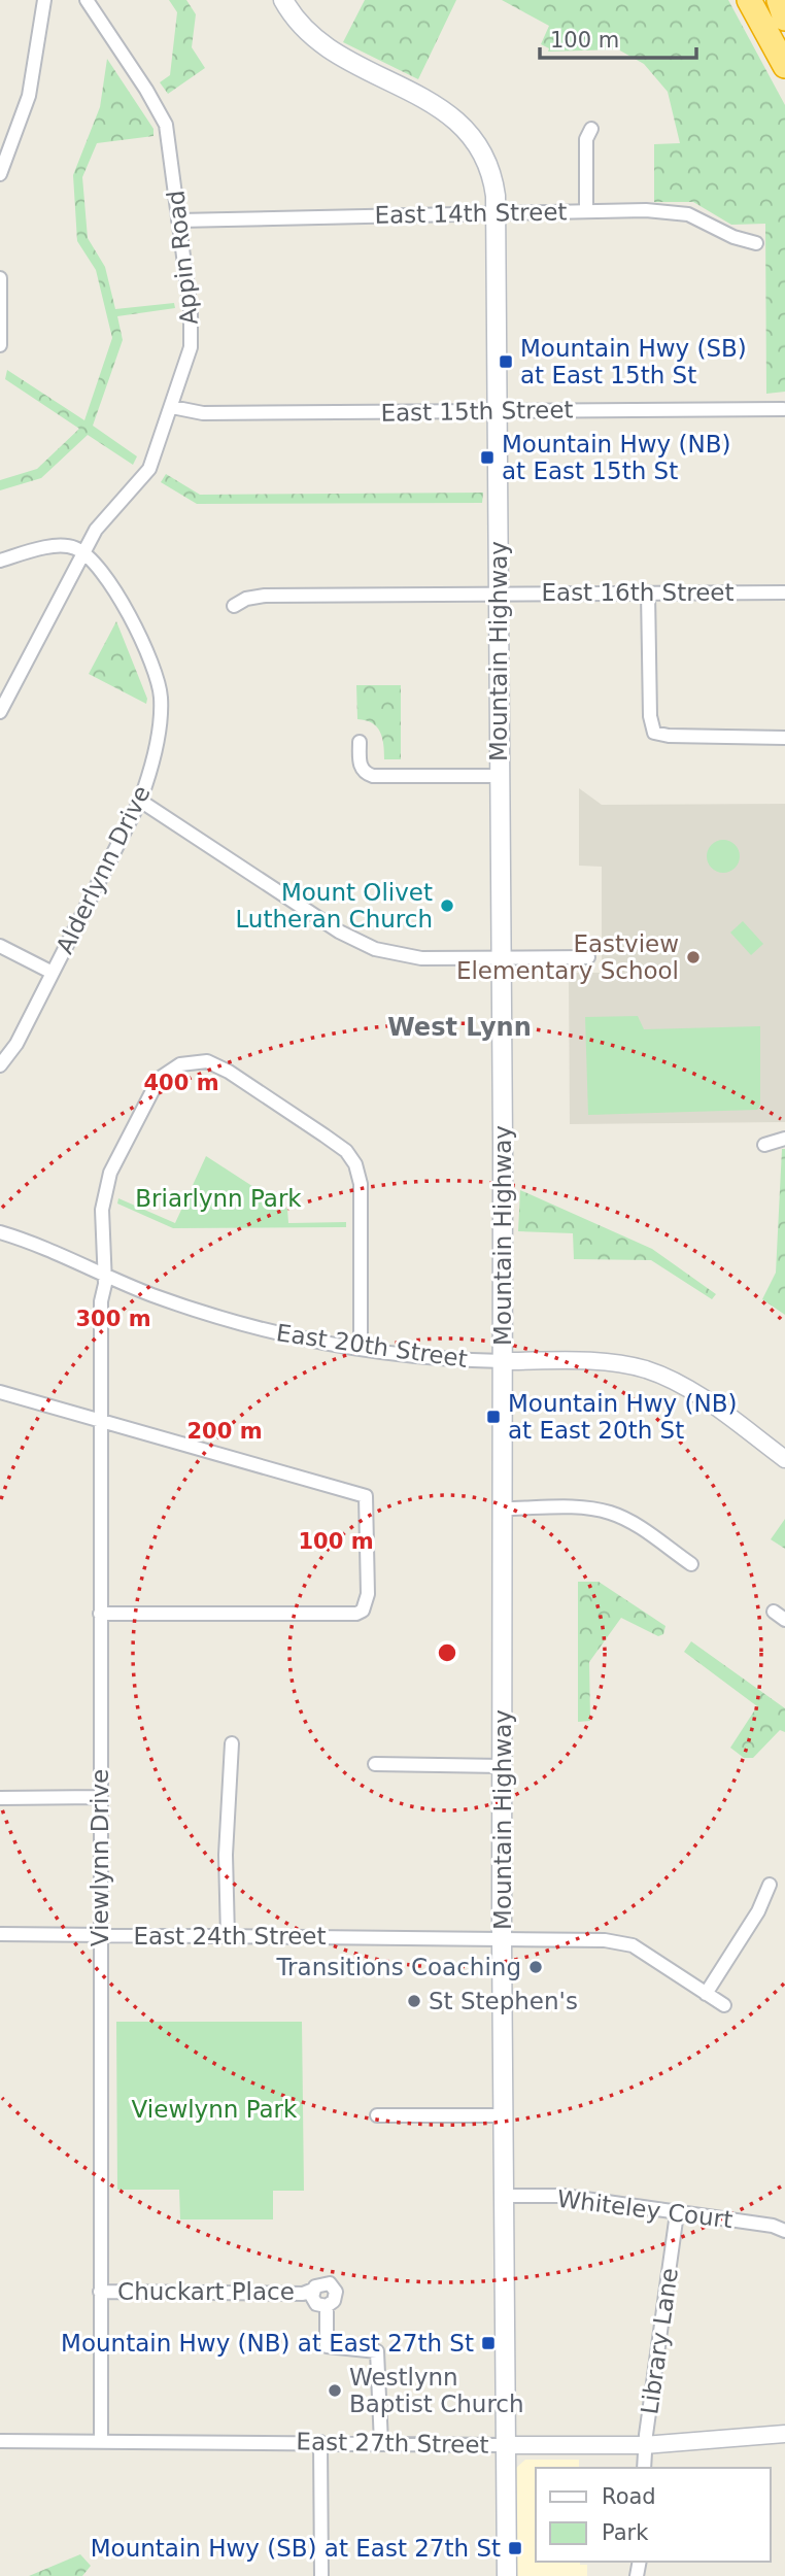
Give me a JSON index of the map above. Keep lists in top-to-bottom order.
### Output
{
  "streets": {
    "main road": ["Mountain Highway"],
    "street": [
      "East 14th Street",
      "Appin Road",
      "East 15th Street",
      "East 16th Street",
      "Alderlynn Drive",
      "East 20th Street",
      "Viewlynn Drive",
      "East 24th Street",
      "Whiteley Court",
      "Chuckart Place",
      "Library Lane",
      "East 27th Street"
    ]
  },
  "crossings": [
    ["East 14th Street", "Appin Road"],
    ["East 14th Street", "Mountain Highway"],
    ["Appin Road", "East 15th Street"],
    ["Appin Road", "Alderlynn Drive"],
    ["East 15th Street", "Mountain Highway"],
    ["East 16th Street", "Mountain Highway"],
    ["Mountain Highway", "East 20th Street"],
    ["Mountain Highway", "East 24th Street"],
    ["Mountain Highway", "Whiteley Court"],
    ["Mountain Highway", "East 27th Street"],
    ["East 20th Street", "Viewlynn Drive"],
    ["Viewlynn Drive", "East 24th Street"],
    ["Viewlynn Drive", "Chuckart Place"],
    ["Viewlynn Drive", "East 27th Street"],
    ["Whiteley Court", "Library Lane"],
    ["Library Lane", "East 27th Street"]
  ],
  "districts": ["West Lynn"],
  "parks": ["Briarlynn Park", "Viewlynn Park"],
  "places": {
    "transit": [
      "Mountain Hwy (SB) at East 15th St",
      "Mountain Hwy (NB) at East 15th St",
      "Mountain Hwy (NB) at East 20th St",
      "Mountain Hwy (NB) at East 27th St",
      "Mountain Hwy (SB) at East 27th St"
    ],
    "other": [
      "Mount Olivet Lutheran Church",
      "Eastview Elementary School",
      "Transitions Coaching",
      "St Stephen's",
      "Westlynn Baptist Church"
    ]
  },
  "legend": ["Road", "Park"],
  "scale_bar": "100 m",
  "rings": [
    "400 m",
    "300 m",
    "200 m",
    "100 m"
  ]
}
